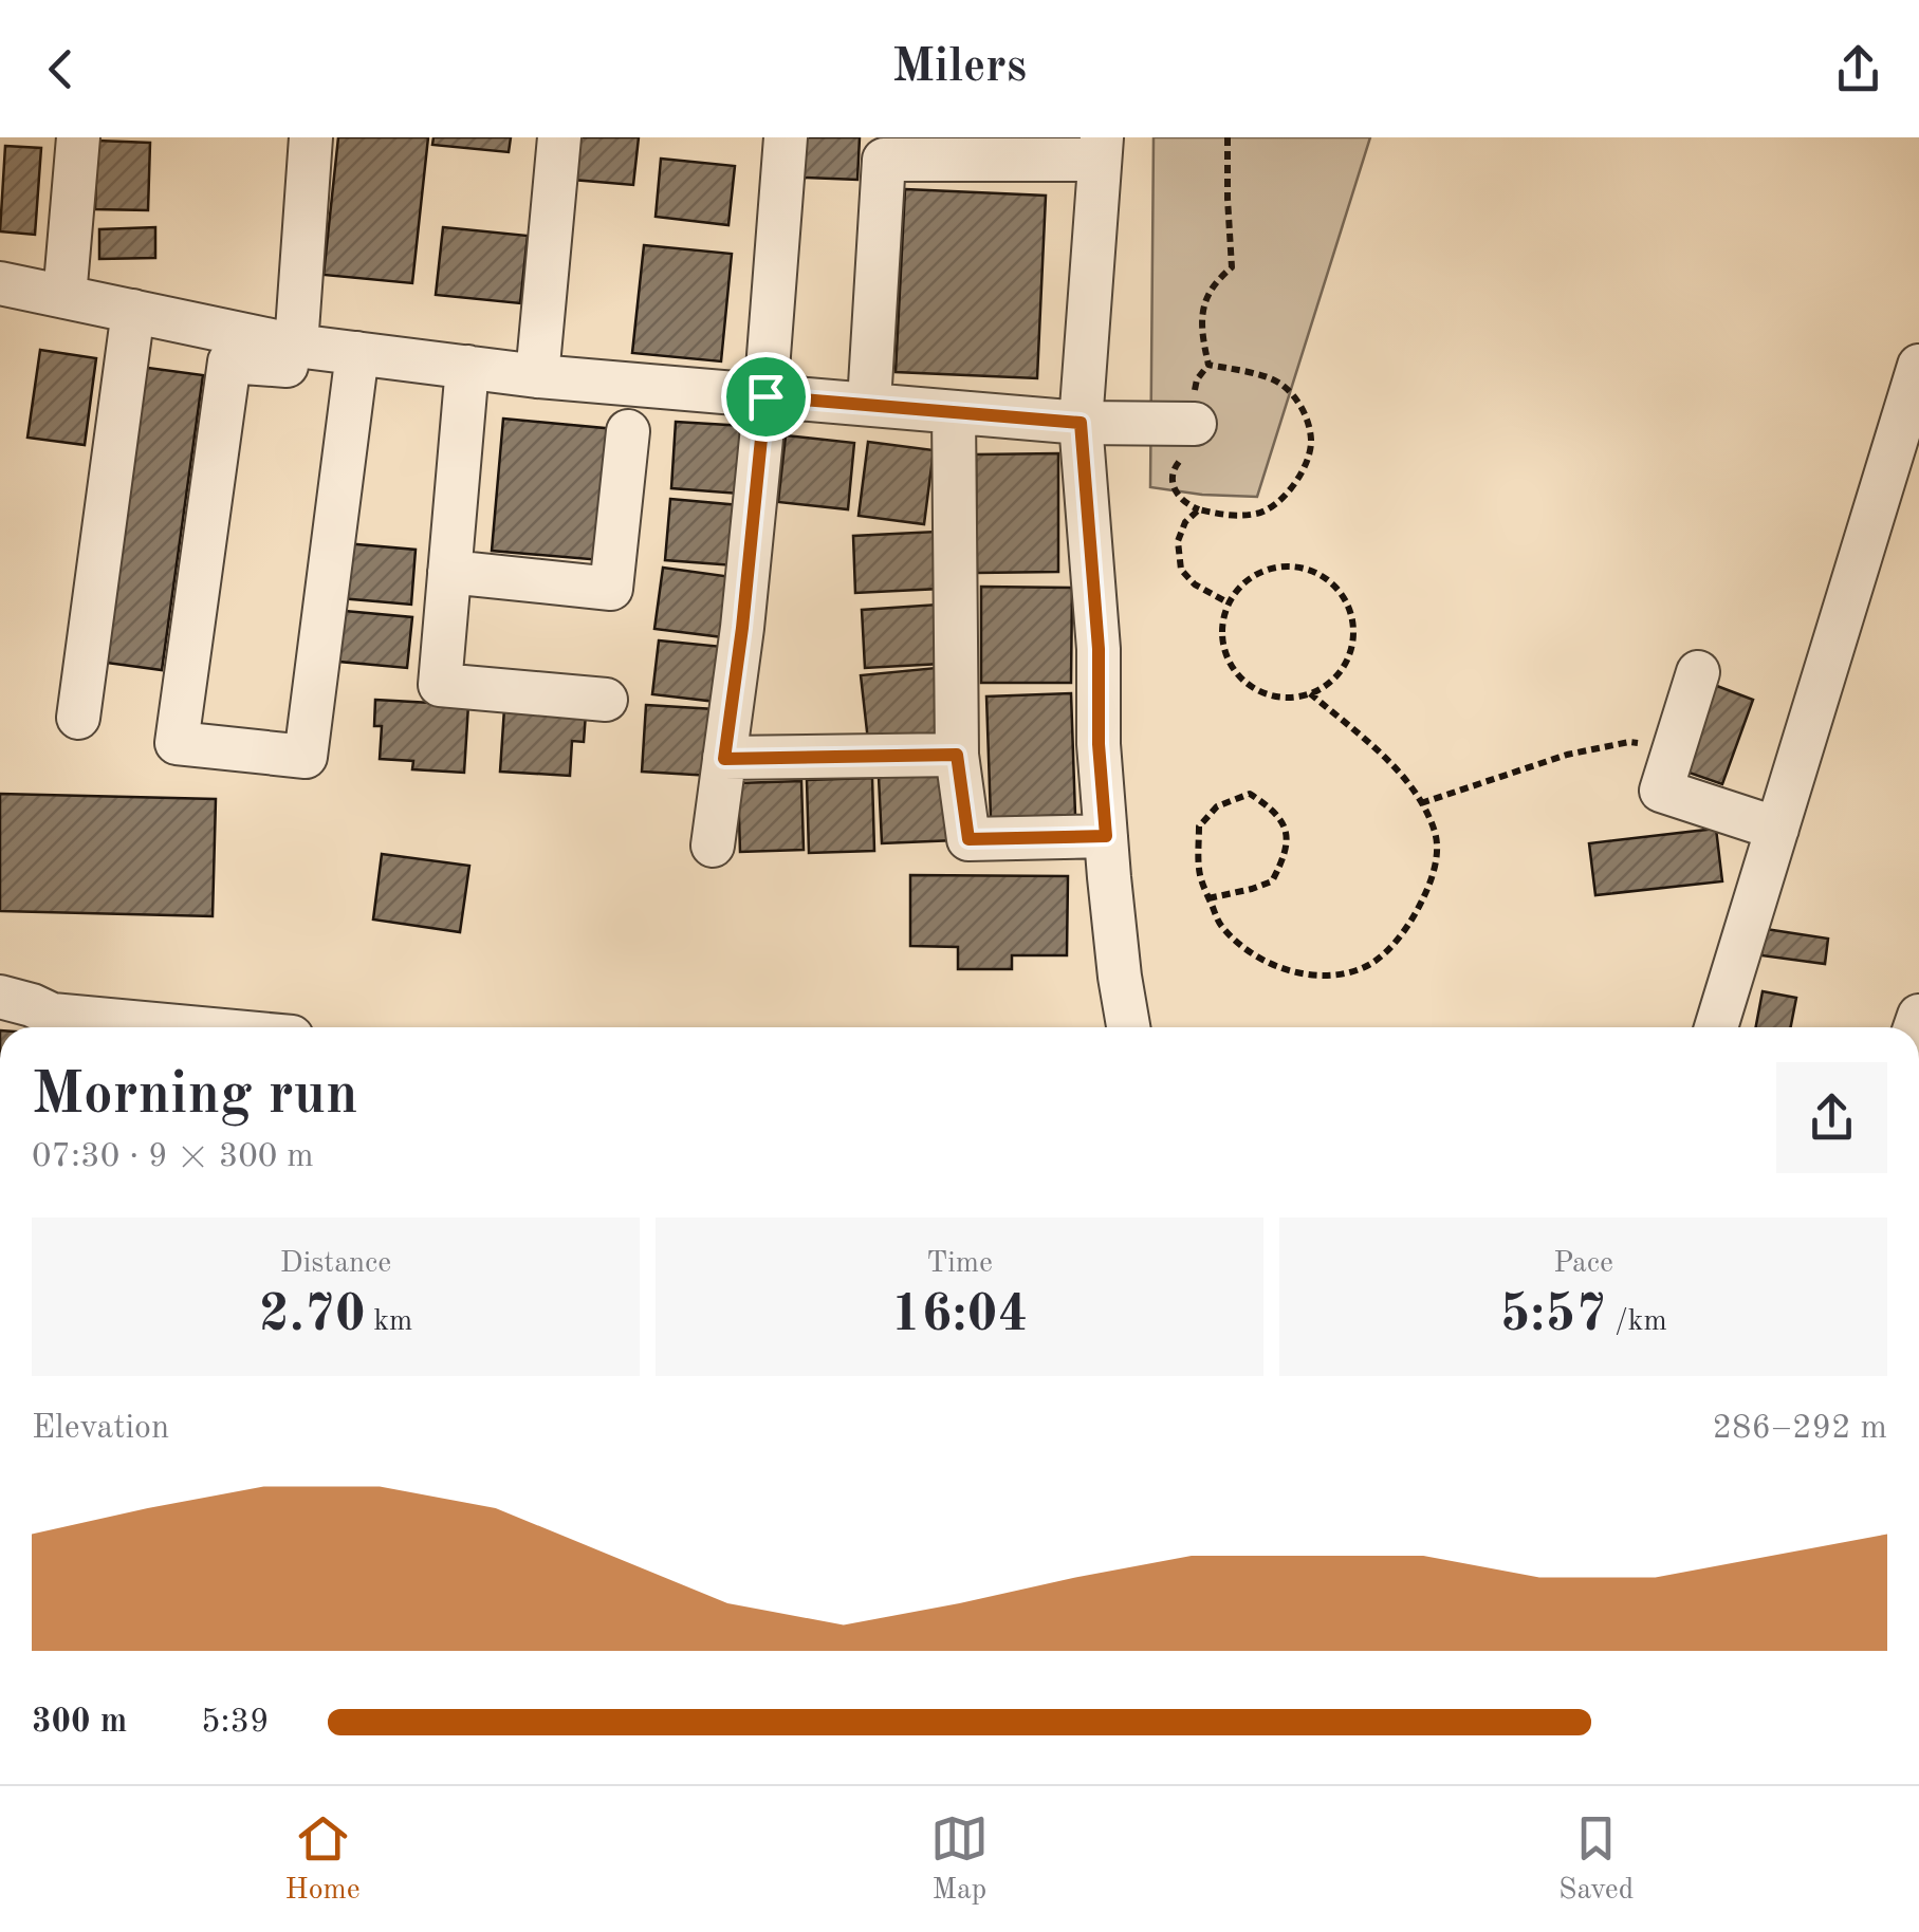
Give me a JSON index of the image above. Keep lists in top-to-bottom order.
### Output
{
  "page": {
    "header": "Milers",
    "heading": ["Morning run", "07:30 · 9 × 300 m"],
    "stats": [
      ["Distance", "2.70 km"],
      ["Time", "16:04"],
      ["Pace", "5:57 /km"]
    ],
    "chart": ["Elevation", "286–292 m"],
    "list": [
      {
        "name": "300 m",
        "note": "5:39"
      }
    ],
    "tabs": ["Home", "Map", "Saved"]
  }
}
